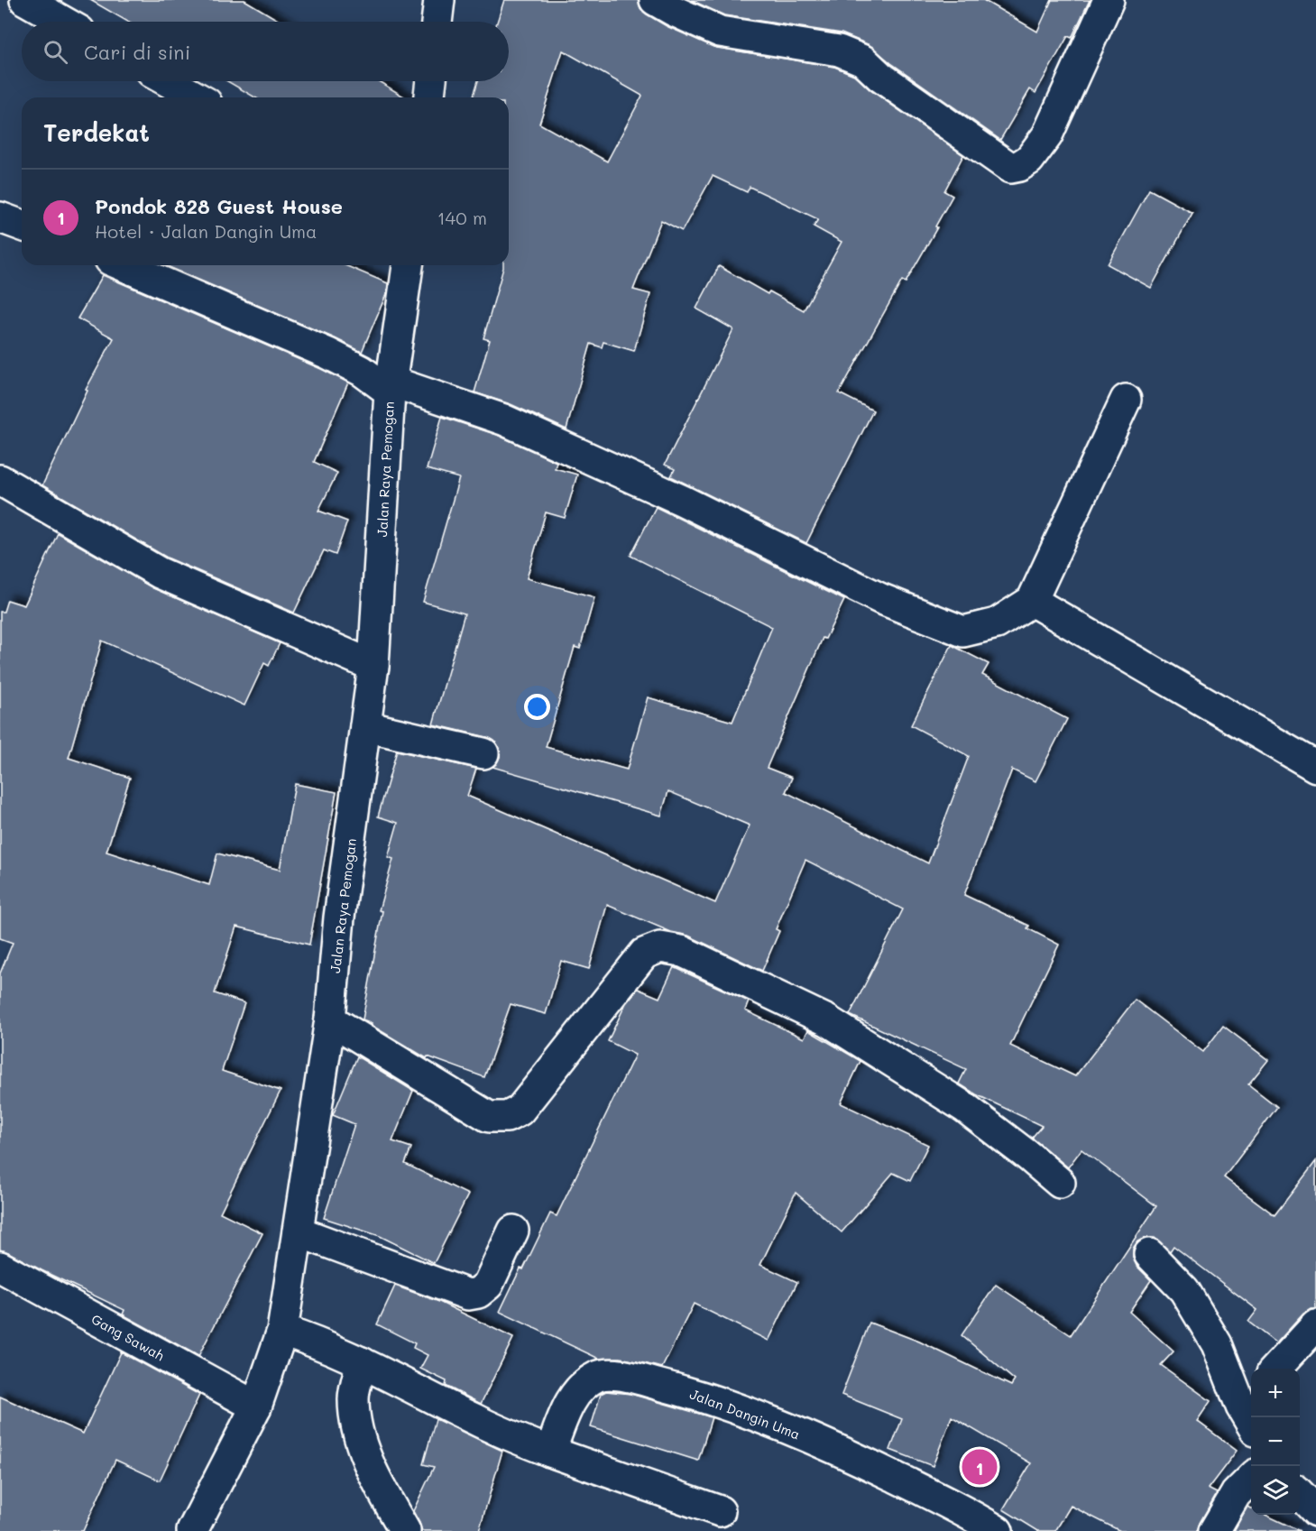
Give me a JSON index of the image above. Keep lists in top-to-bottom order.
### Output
{
  "streets": {
    "street": ["Jalan Raya Pemogan", "Gang Sawah", "Jalan Dangin Uma"]
  },
  "crossings": [
    ["Jalan Raya Pemogan", "Gang Sawah"]
  ],
  "page": {
    "search": "Cari di sini",
    "heading": "Terdekat",
    "list": [
      {
        "mark": "1",
        "name": "Pondok 828 Guest House",
        "note": "Hotel · Jalan Dangin Uma",
        "value": "140 m"
      }
    ],
    "map_buttons": ["+", "−"],
    "pins": "1"
  }
}
